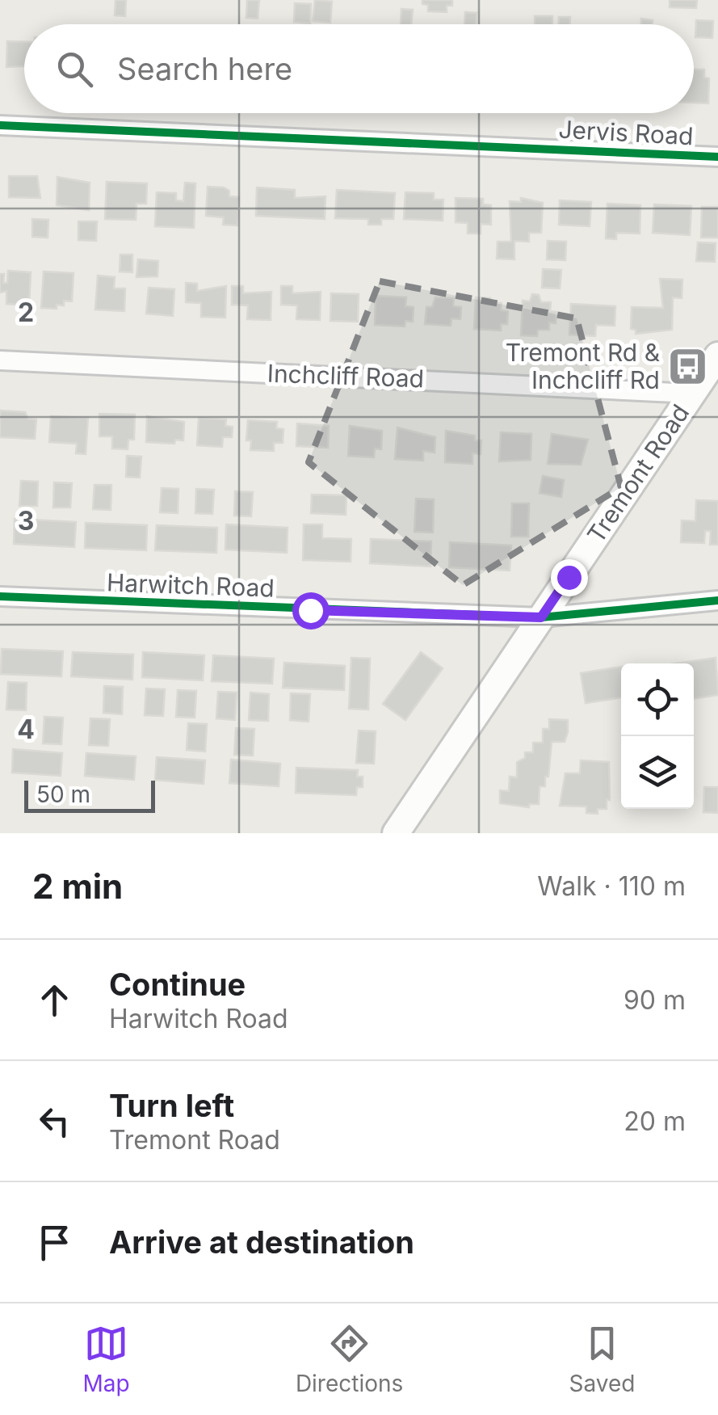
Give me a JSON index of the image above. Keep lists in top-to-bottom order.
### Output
{
  "streets": {
    "main road": ["Tremont Road"],
    "street": ["Jervis Road", "Inchcliff Road", "Harwitch Road"]
  },
  "crossings": [
    ["Inchcliff Road", "Tremont Road"],
    ["Tremont Road", "Harwitch Road"]
  ],
  "places": {
    "bus stop": ["Tremont Rd & Inchcliff Rd"]
  },
  "scale_bar": "50 m",
  "page": {
    "search": "Search here",
    "scale": "50 m",
    "heading": ["2 min", "Walk · 110 m"],
    "list": [
      ["Continue", "Harwitch Road", "90 m"],
      ["Turn left", "Tremont Road", "20 m"],
      "Arrive at destination"
    ],
    "nav": ["Map", "Directions", "Saved"]
  },
  "grid": {
    "rows": ["2", "3", "4"]
  }
}
